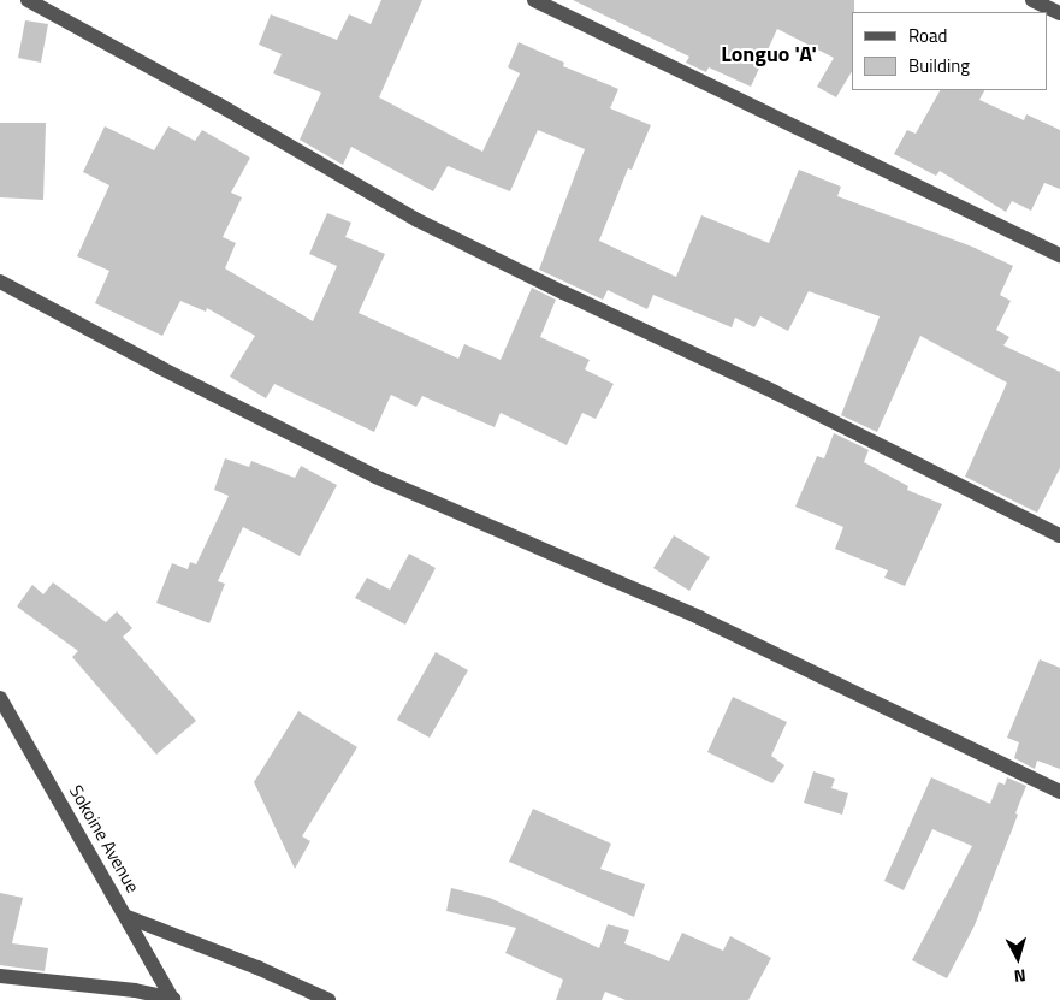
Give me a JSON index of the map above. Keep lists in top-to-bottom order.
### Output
{
  "streets": {
    "street": ["Sokoine Avenue"]
  },
  "districts": ["Longuo 'A'"],
  "legend": ["Road", "Building"],
  "north": "bottom"
}
